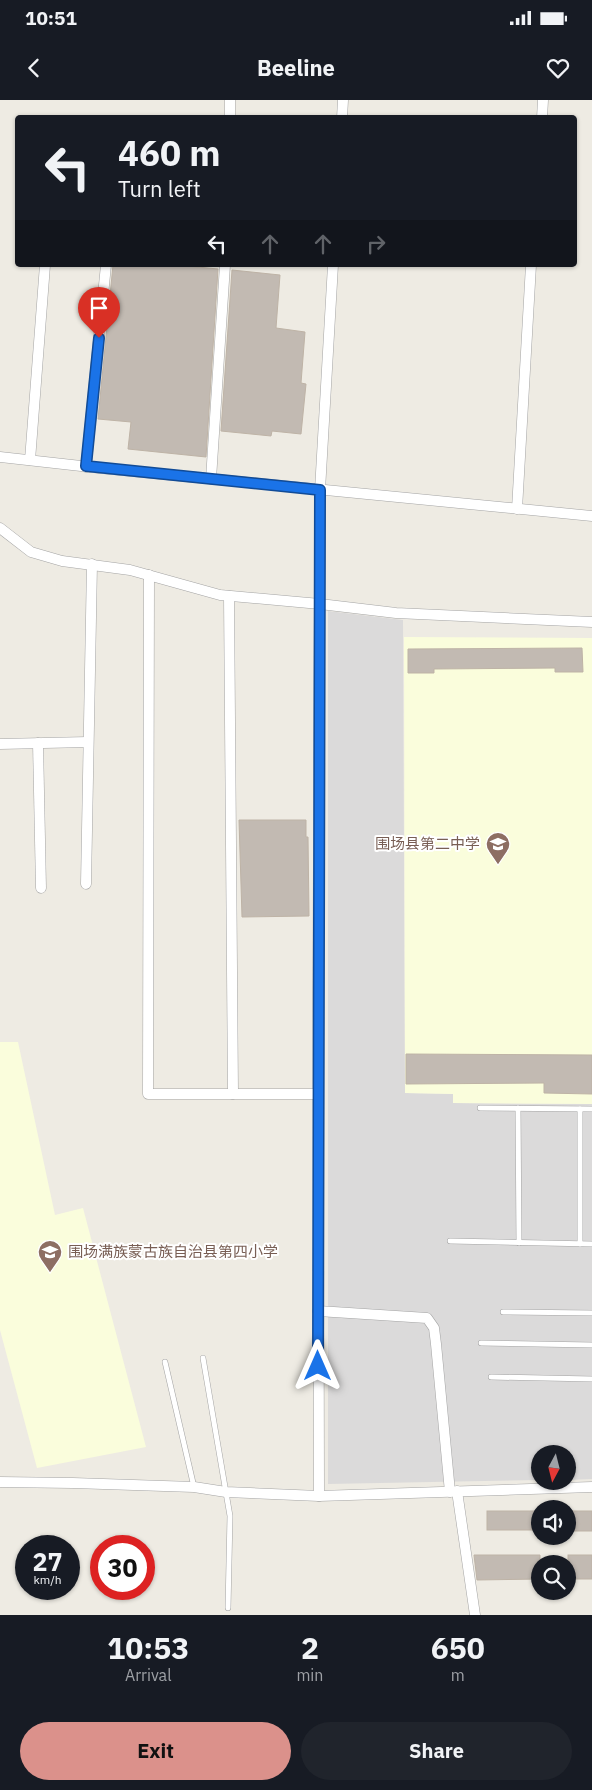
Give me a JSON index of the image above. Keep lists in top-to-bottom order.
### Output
{
  "places": {
    "school or university": ["围场县第二中学", "围场满族蒙古族自治县第四小学"]
  },
  "north": "bottom",
  "page": {
    "status": "10:51",
    "header": "Beeline",
    "turn": ["460 m", "Turn left"],
    "speed": "27 km/h",
    "limit": "30",
    "eta": [
      "10:53",
      "Arrival",
      "2",
      "min",
      "650",
      "m"
    ],
    "buttons": ["Exit", "Share"]
  }
}
